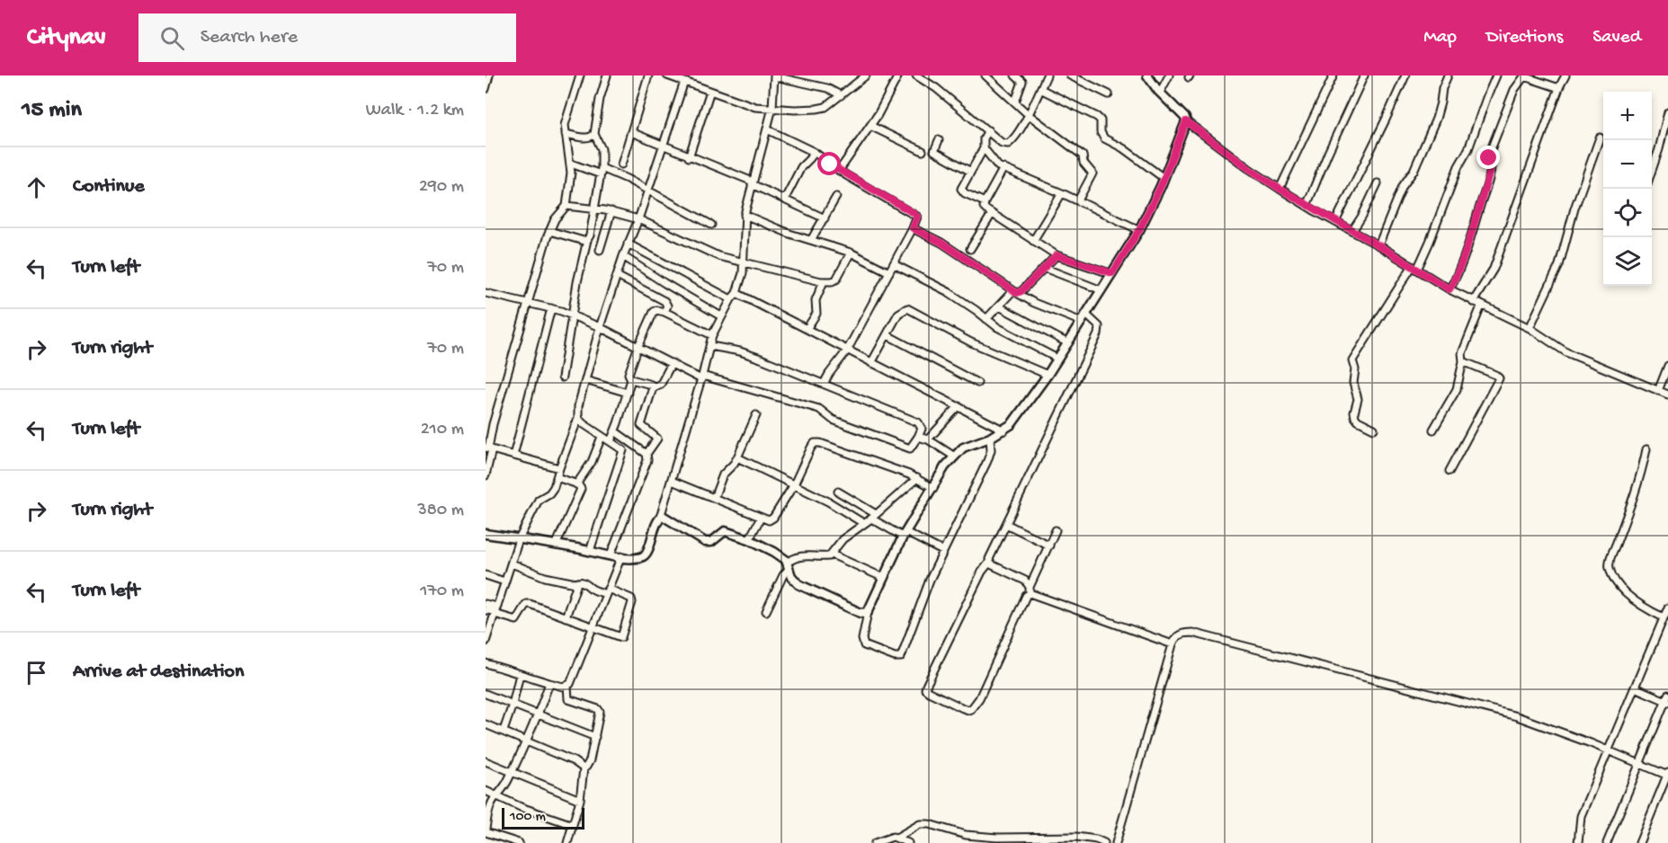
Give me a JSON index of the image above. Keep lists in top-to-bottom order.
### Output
{
  "scale_bar": "100 m",
  "page": {
    "header": "Citynav",
    "search": "Search here",
    "nav": ["Map", "Directions", "Saved"],
    "heading": ["15 min", "Walk · 1.2 km"],
    "map_buttons": ["+", "−"],
    "list": [
      ["Continue", "290 m"],
      ["Turn left", "70 m"],
      ["Turn right", "70 m"],
      ["Turn left", "210 m"],
      ["Turn right", "380 m"],
      ["Turn left", "170 m"],
      "Arrive at destination"
    ],
    "scale": "100 m"
  }
}
